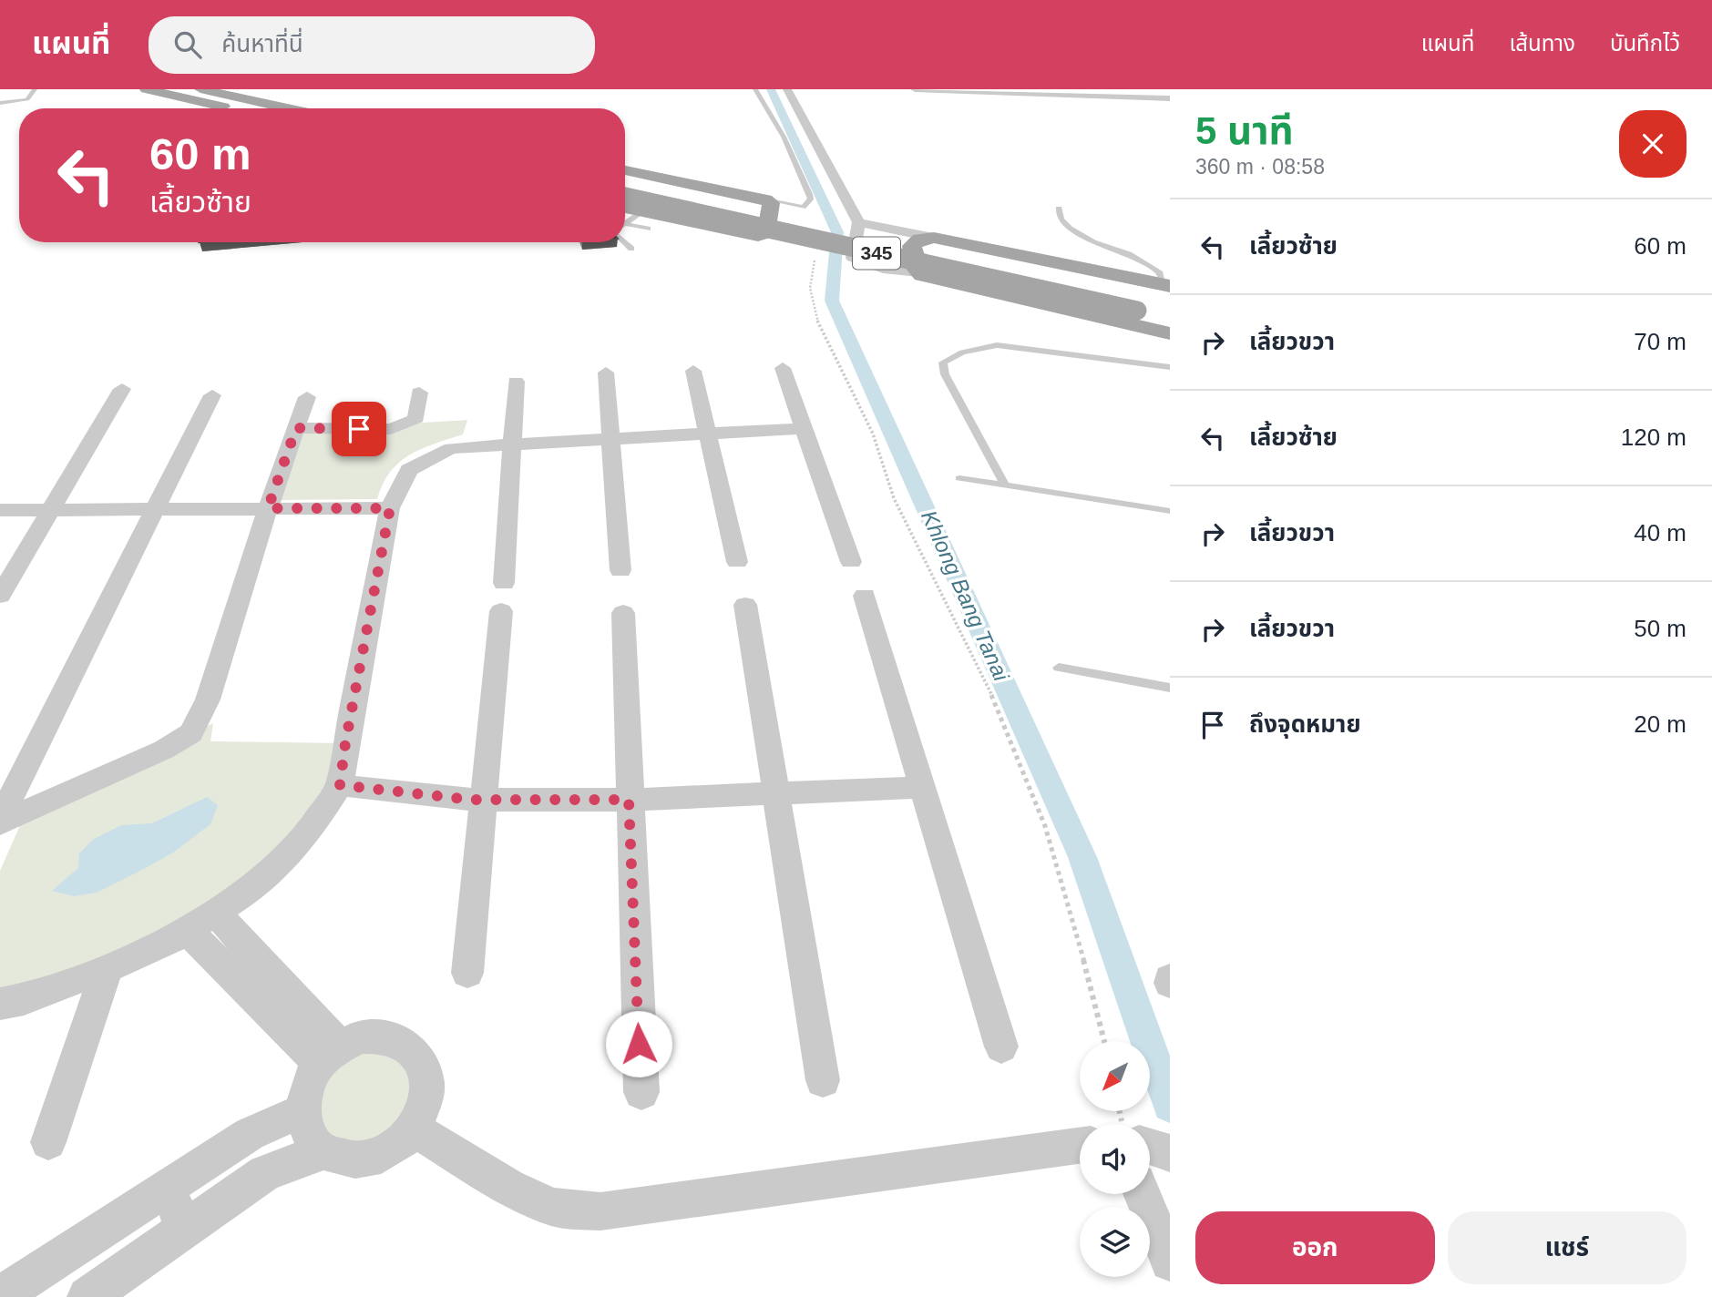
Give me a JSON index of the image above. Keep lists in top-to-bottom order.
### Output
{
  "streets": {
    "main road": ["345"]
  },
  "water": ["Khlong Bang Tanai"],
  "north": "bottom left",
  "page": {
    "header": "แผนที่",
    "search": "ค้นหาที่นี่",
    "nav": ["แผนที่", "เส้นทาง", "บันทึกไว้"],
    "heading": ["5 นาที", "360 m · 08:58"],
    "turn": ["60 m", "เลี้ยวซ้าย"],
    "list": [
      {
        "name": "เลี้ยวซ้าย",
        "value": "60 m"
      },
      {
        "name": "เลี้ยวขวา",
        "value": "70 m"
      },
      {
        "name": "เลี้ยวซ้าย",
        "value": "120 m"
      },
      {
        "name": "เลี้ยวขวา",
        "value": "40 m"
      },
      {
        "name": "เลี้ยวขวา",
        "value": "50 m"
      },
      {
        "name": "ถึงจุดหมาย",
        "value": "20 m"
      }
    ],
    "buttons": ["ออก", "แชร์"]
  }
}
